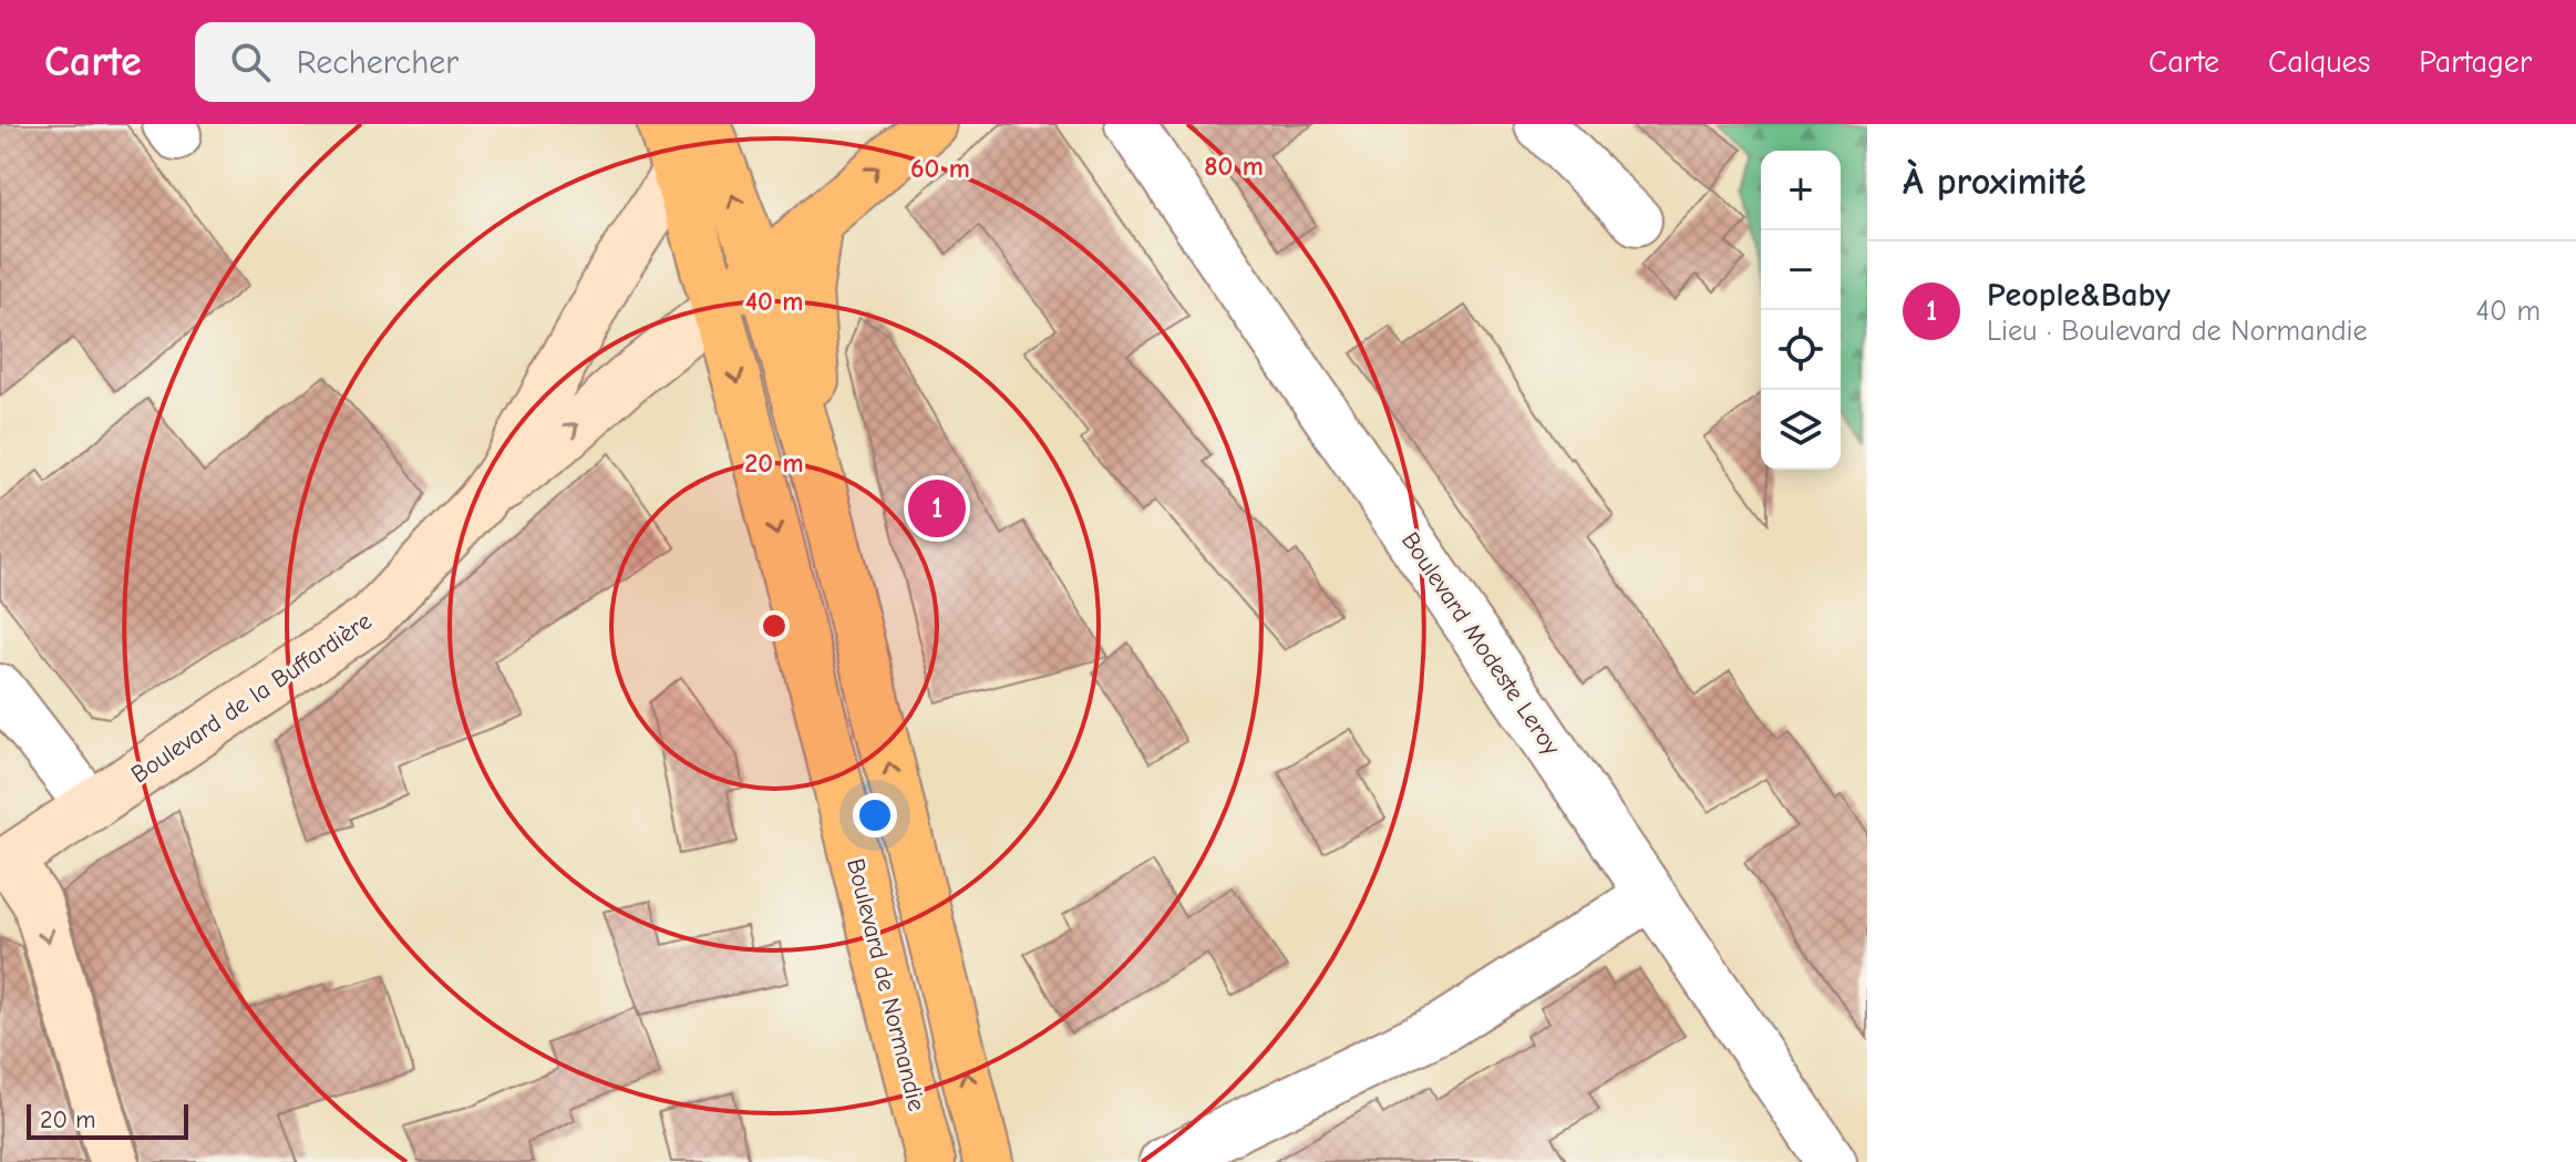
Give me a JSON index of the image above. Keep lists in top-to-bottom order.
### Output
{
  "streets": {
    "main road": ["Boulevard de la Buffardière", "Boulevard de Normandie"],
    "street": ["Boulevard Modeste Leroy"]
  },
  "crossings": [
    ["Boulevard de la Buffardière", "Boulevard de Normandie"]
  ],
  "scale_bar": "20 m",
  "page": {
    "header": "Carte",
    "search": "Rechercher",
    "nav": ["Carte", "Calques", "Partager"],
    "heading": "À proximité",
    "map_buttons": ["+", "−"],
    "list": [
      {
        "mark": "1",
        "name": "People&Baby",
        "note": "Lieu · Boulevard de Normandie",
        "value": "40 m"
      }
    ],
    "pins": "1",
    "scale": "20 m"
  },
  "rings": [
    "80 m",
    "60 m",
    "40 m",
    "20 m"
  ]
}
